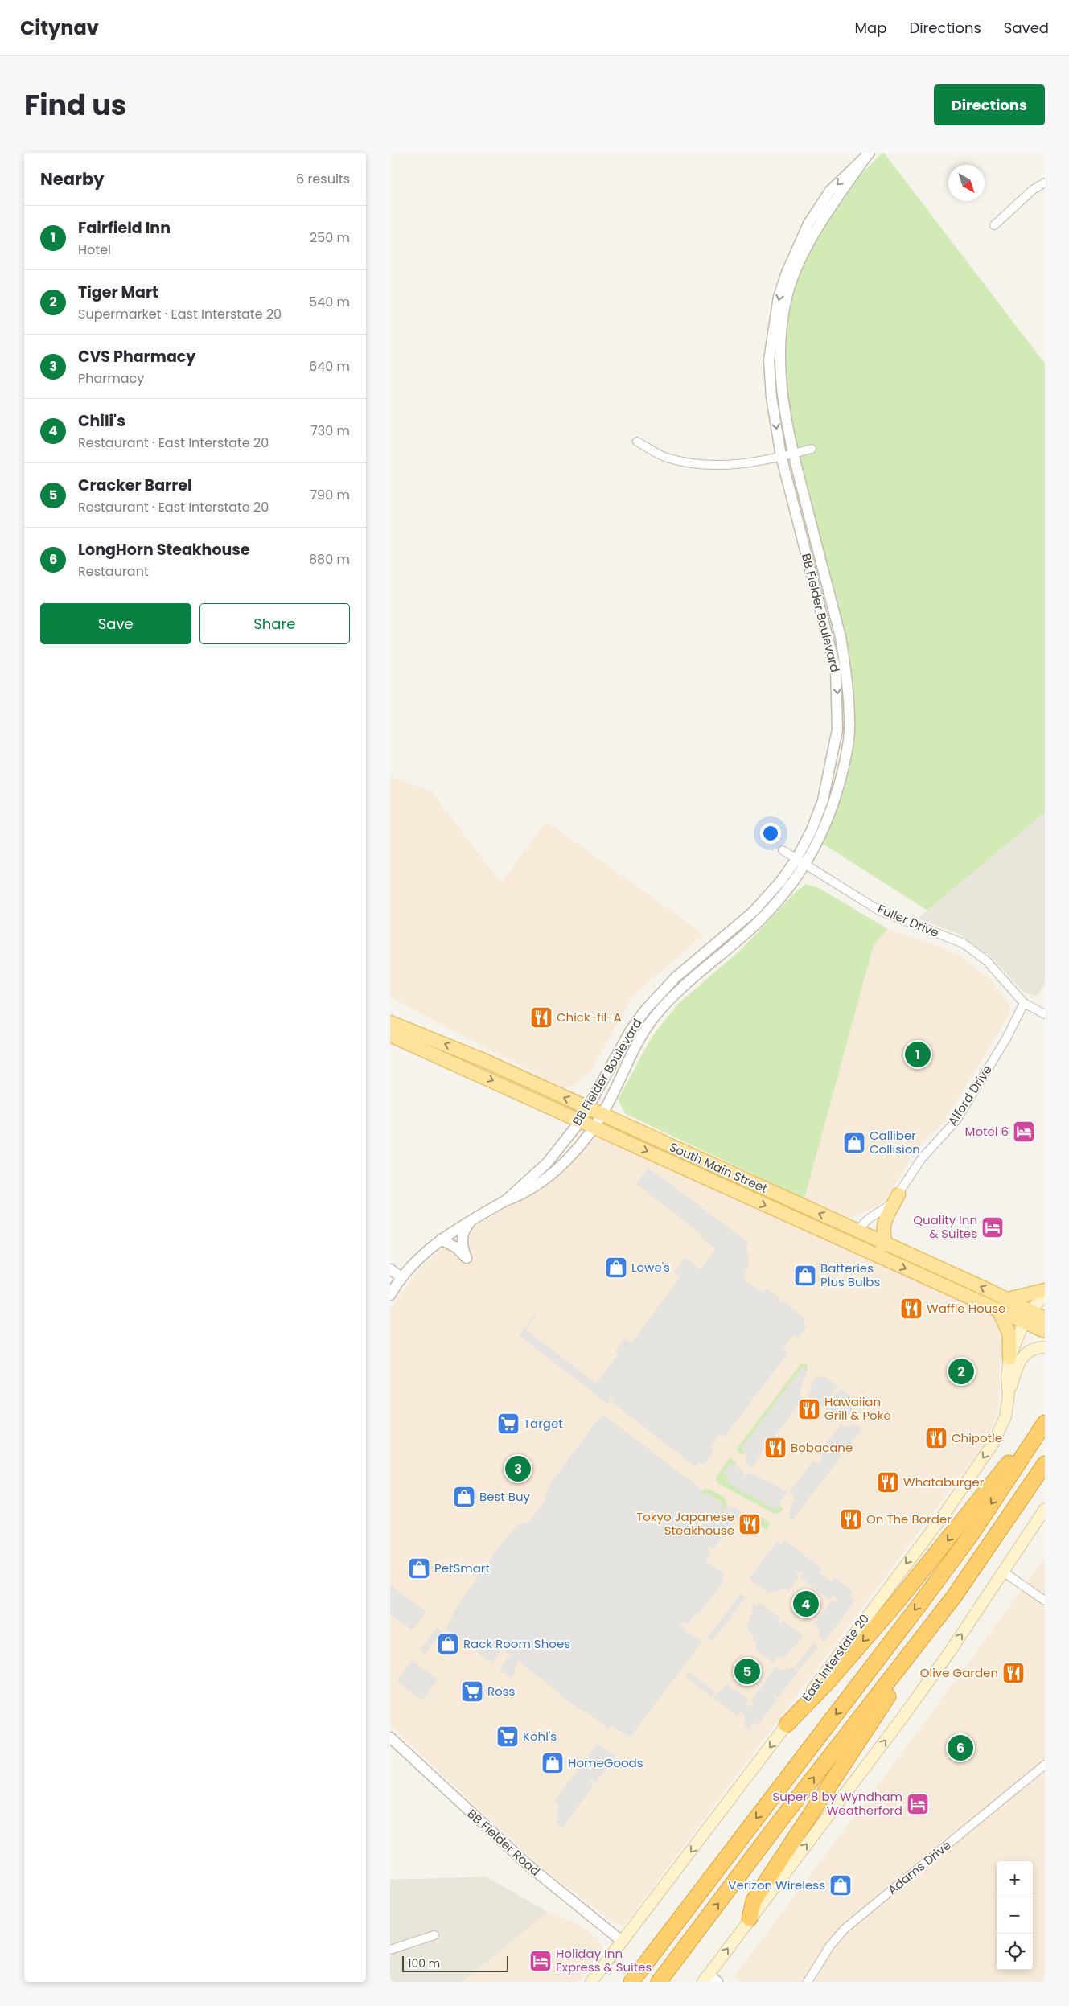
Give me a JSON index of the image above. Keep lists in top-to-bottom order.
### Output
{
  "streets": {
    "main road": ["South Main Street", "East Interstate 20"],
    "street": [
      "BB Fielder Boulevard",
      "Fuller Drive",
      "Alford Drive",
      "BB Fielder Road",
      "Adams Drive"
    ]
  },
  "crossings": [
    ["BB Fielder Boulevard", "Fuller Drive"],
    ["BB Fielder Boulevard", "South Main Street"],
    ["Fuller Drive", "Alford Drive"],
    ["Alford Drive", "South Main Street"],
    ["South Main Street", "East Interstate 20"],
    ["East Interstate 20", "BB Fielder Road"]
  ],
  "places": {
    "restaurant": [
      "Chick-fil-A",
      "Waffle House",
      "Hawaiian Grill & Poke",
      "Chipotle",
      "Bobacane",
      "Whataburger",
      "On The Border",
      "Tokyo Japanese Steakhouse",
      "Olive Garden"
    ],
    "hotel": [
      "Motel 6",
      "Quality Inn & Suites",
      "Super 8 by Wyndham Weatherford",
      "Holiday Inn Express & Suites"
    ],
    "shop": [
      "Calliber Collision",
      "Lowe's",
      "Batteries Plus Bulbs",
      "Best Buy",
      "PetSmart",
      "Rack Room Shoes",
      "HomeGoods",
      "Verizon Wireless"
    ],
    "supermarket": ["Target", "Ross", "Kohl's"]
  },
  "scale_bar": "100 m",
  "north": "bottom right",
  "page": {
    "header": "Citynav",
    "nav": ["Map", "Directions", "Saved"],
    "title": "Find us",
    "buttons": [
      "Directions",
      ["Save", "Share"]
    ],
    "heading": ["Nearby", "6 results"],
    "list": [
      {
        "mark": "1",
        "name": "Fairfield Inn",
        "note": "Hotel",
        "value": "250 m"
      },
      {
        "mark": "2",
        "name": "Tiger Mart",
        "note": "Supermarket · East Interstate 20",
        "value": "540 m"
      },
      {
        "mark": "3",
        "name": "CVS Pharmacy",
        "note": "Pharmacy",
        "value": "640 m"
      },
      {
        "mark": "4",
        "name": "Chili's",
        "note": "Restaurant · East Interstate 20",
        "value": "730 m"
      },
      {
        "mark": "5",
        "name": "Cracker Barrel",
        "note": "Restaurant · East Interstate 20",
        "value": "790 m"
      },
      {
        "mark": "6",
        "name": "LongHorn Steakhouse",
        "note": "Restaurant",
        "value": "880 m"
      }
    ],
    "pins": [
      "1",
      "2",
      "3",
      "4",
      "5",
      "6"
    ],
    "map_buttons": ["+", "−"],
    "scale": "100 m"
  }
}
